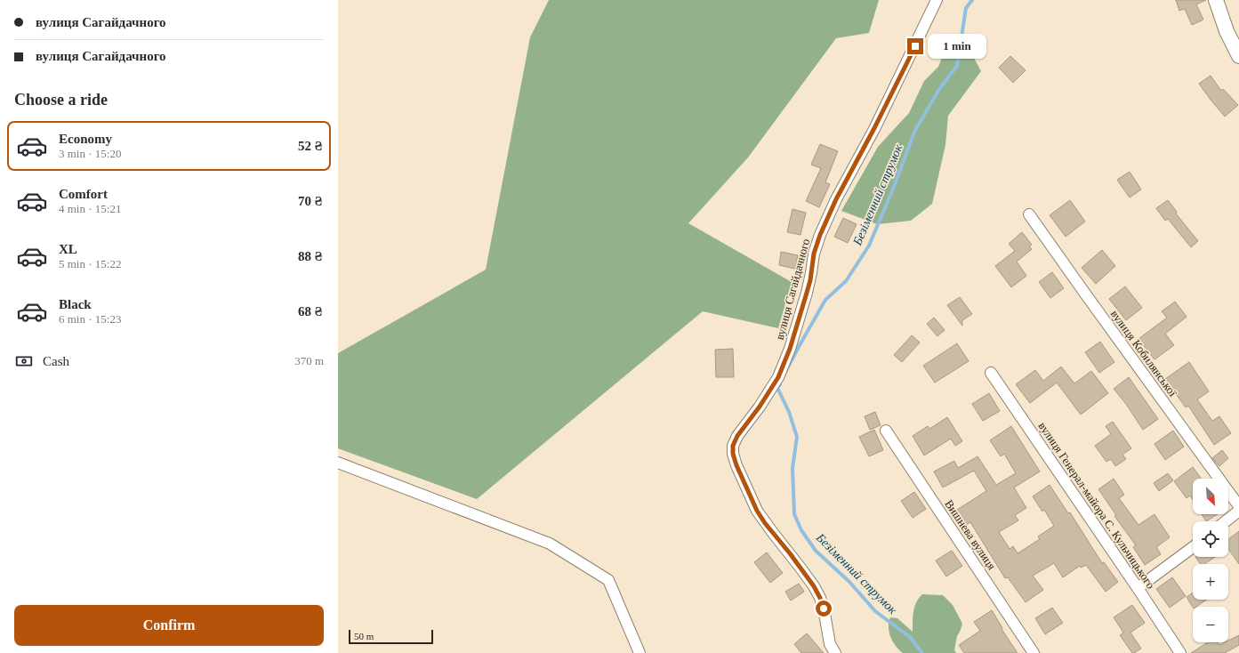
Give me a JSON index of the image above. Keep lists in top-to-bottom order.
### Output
{
  "streets": {
    "street": [
      "вулиця Сагайдачного",
      "вулиця Кобилянської",
      "вулиця Генерал-майора С. Кульчицького",
      "Вишнева вулиця"
    ]
  },
  "water": ["Безіменний струмок"],
  "scale_bar": "50 m",
  "north": "bottom right",
  "page": {
    "banner": ["вулиця Сагайдачного", "вулиця Сагайдачного"],
    "bubble": "1 min",
    "heading": "Choose a ride",
    "list": [
      {
        "name": "Economy",
        "note": "3 min · 15:20",
        "value": "52 ₴"
      },
      {
        "name": "Comfort",
        "note": "4 min · 15:21",
        "value": "70 ₴"
      },
      {
        "name": "XL",
        "note": "5 min · 15:22",
        "value": "88 ₴"
      },
      {
        "name": "Black",
        "note": "6 min · 15:23",
        "value": "68 ₴"
      }
    ],
    "pay": ["Cash", "370 m"],
    "map_buttons": ["+", "−"],
    "buttons": "Confirm",
    "scale": "50 m"
  }
}
